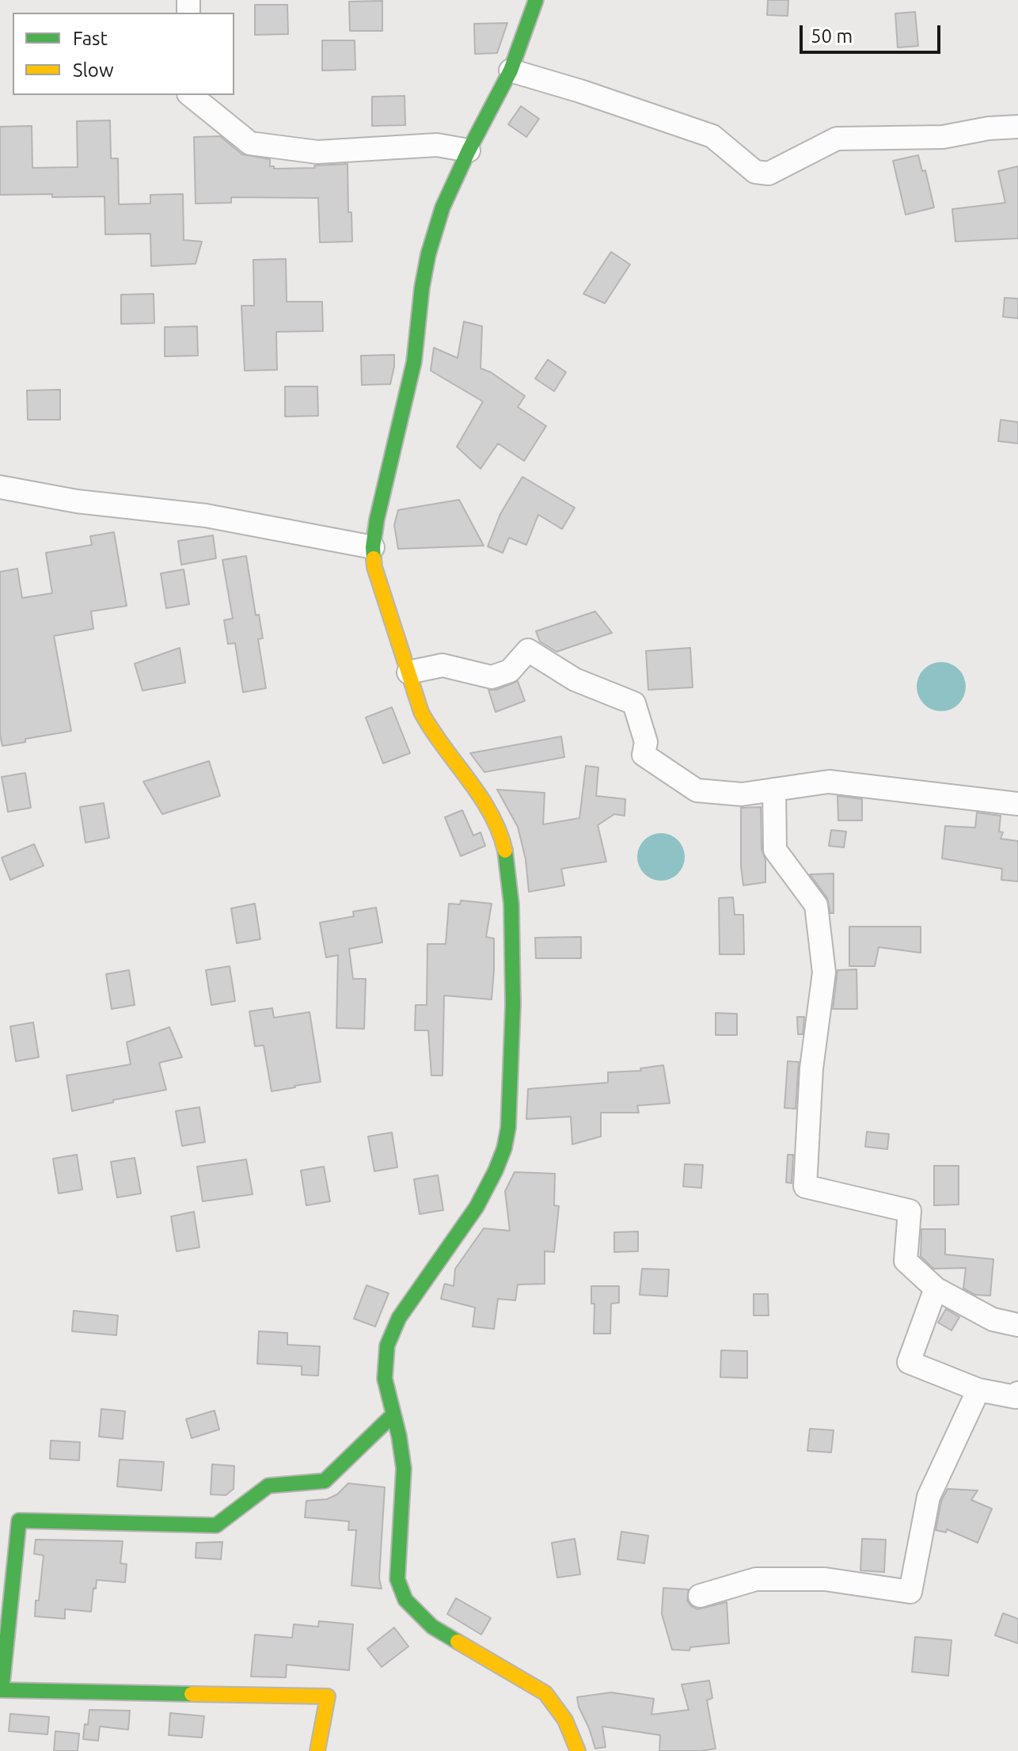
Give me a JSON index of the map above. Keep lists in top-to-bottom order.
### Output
{
  "legend": ["Fast", "Slow"],
  "scale_bar": "50 m"
}
